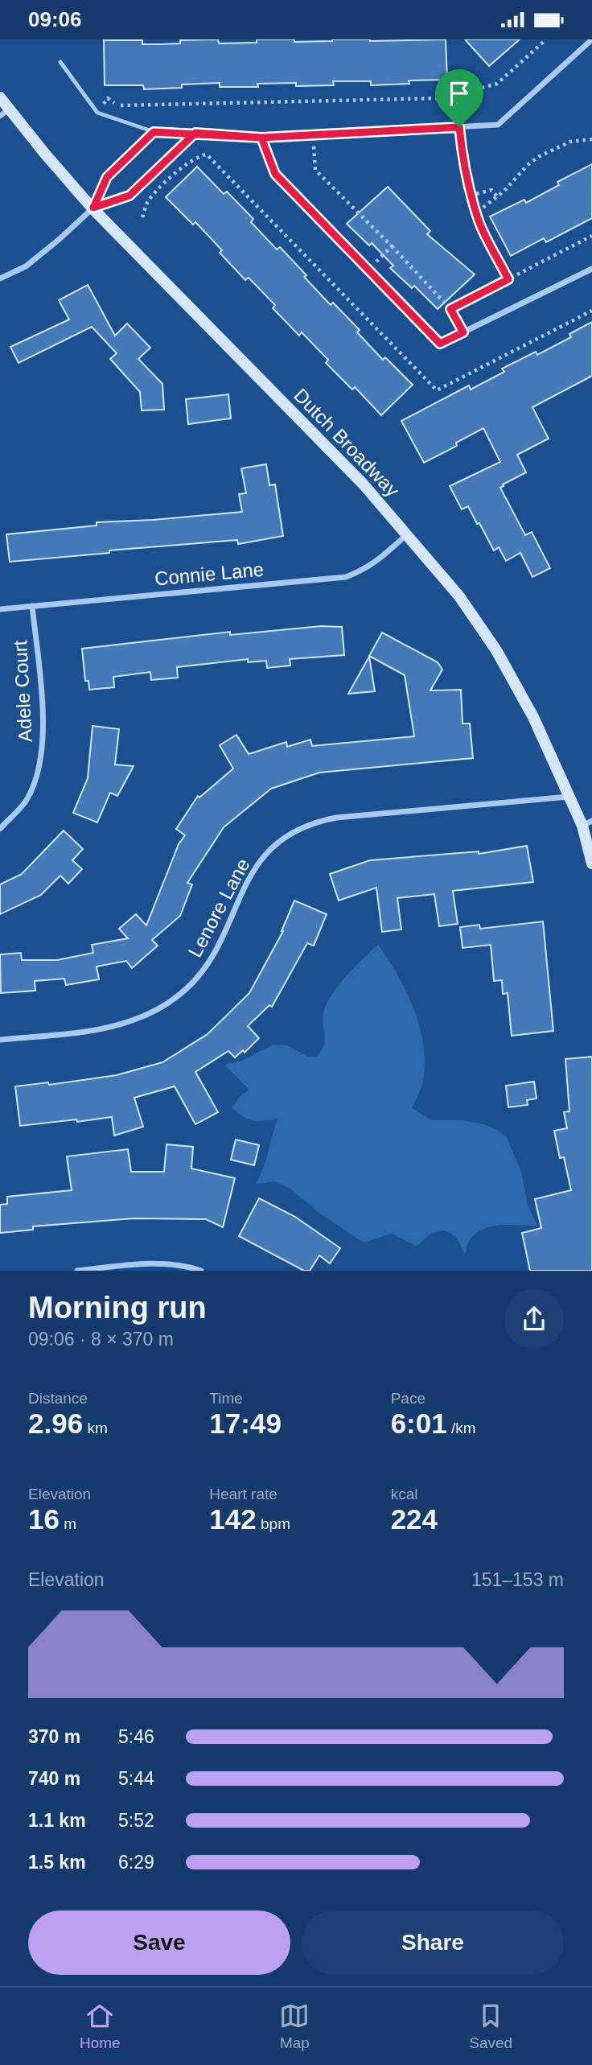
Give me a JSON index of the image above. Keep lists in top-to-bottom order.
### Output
{
  "streets": {
    "main road": ["Dutch Broadway"],
    "street": ["Connie Lane", "Adele Court", "Lenore Lane"]
  },
  "crossings": [
    ["Dutch Broadway", "Connie Lane"],
    ["Dutch Broadway", "Lenore Lane"],
    ["Connie Lane", "Adele Court"]
  ],
  "page": {
    "status": "09:06",
    "heading": ["Morning run", "09:06 · 8 × 370 m"],
    "stats": [
      ["Distance", "2.96 km"],
      ["Time", "17:49"],
      ["Pace", "6:01 /km"],
      ["Elevation", "16 m"],
      ["Heart rate", "142 bpm"],
      ["kcal", "224"]
    ],
    "chart": ["Elevation", "151–153 m"],
    "list": [
      {
        "name": "370 m",
        "note": "5:46"
      },
      {
        "name": "740 m",
        "note": "5:44"
      },
      {
        "name": "1.1 km",
        "note": "5:52"
      },
      {
        "name": "1.5 km",
        "note": "6:29"
      }
    ],
    "buttons": ["Save", "Share"],
    "tabs": ["Home", "Map", "Saved"]
  }
}
